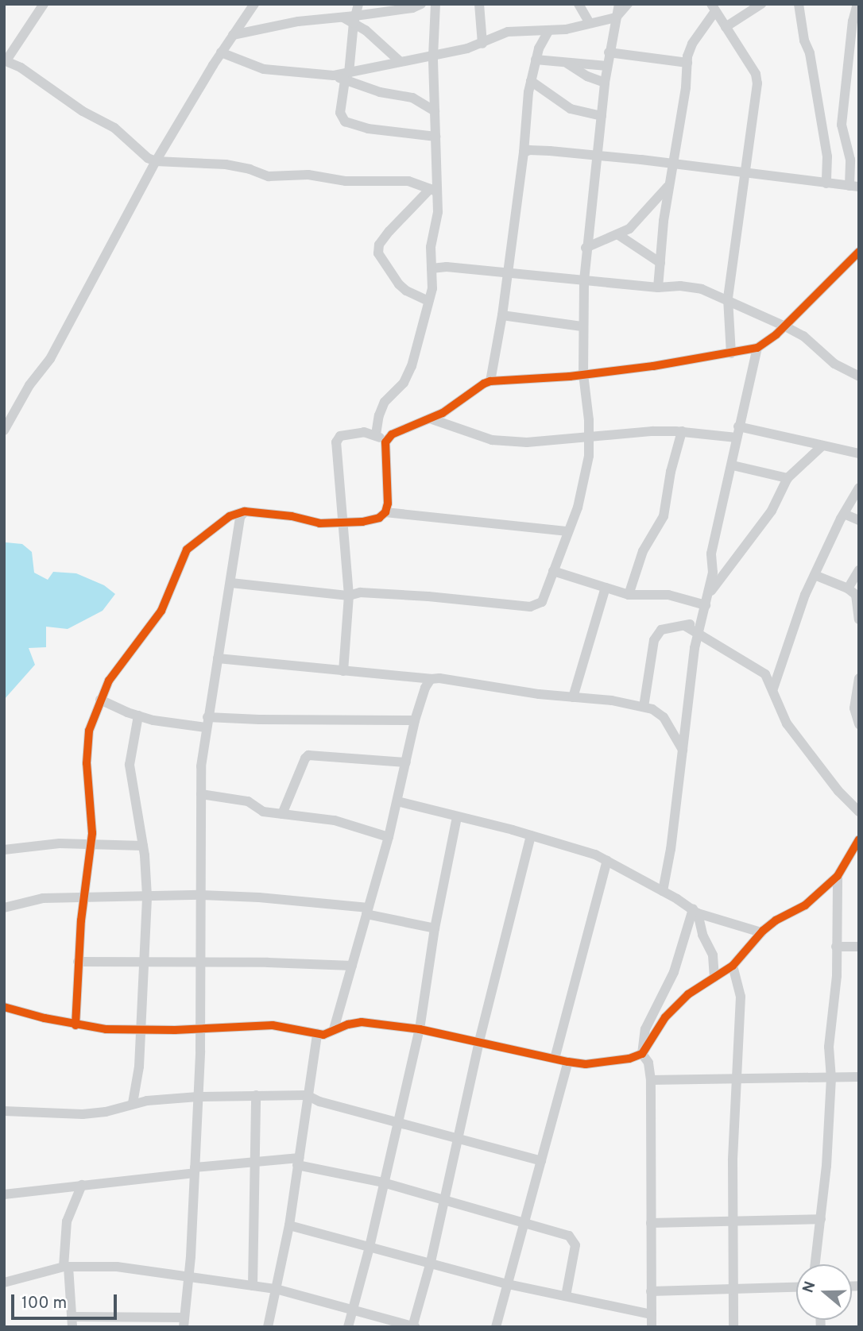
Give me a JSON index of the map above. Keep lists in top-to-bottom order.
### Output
{
  "scale_bar": "100 m",
  "north": "left"
}
